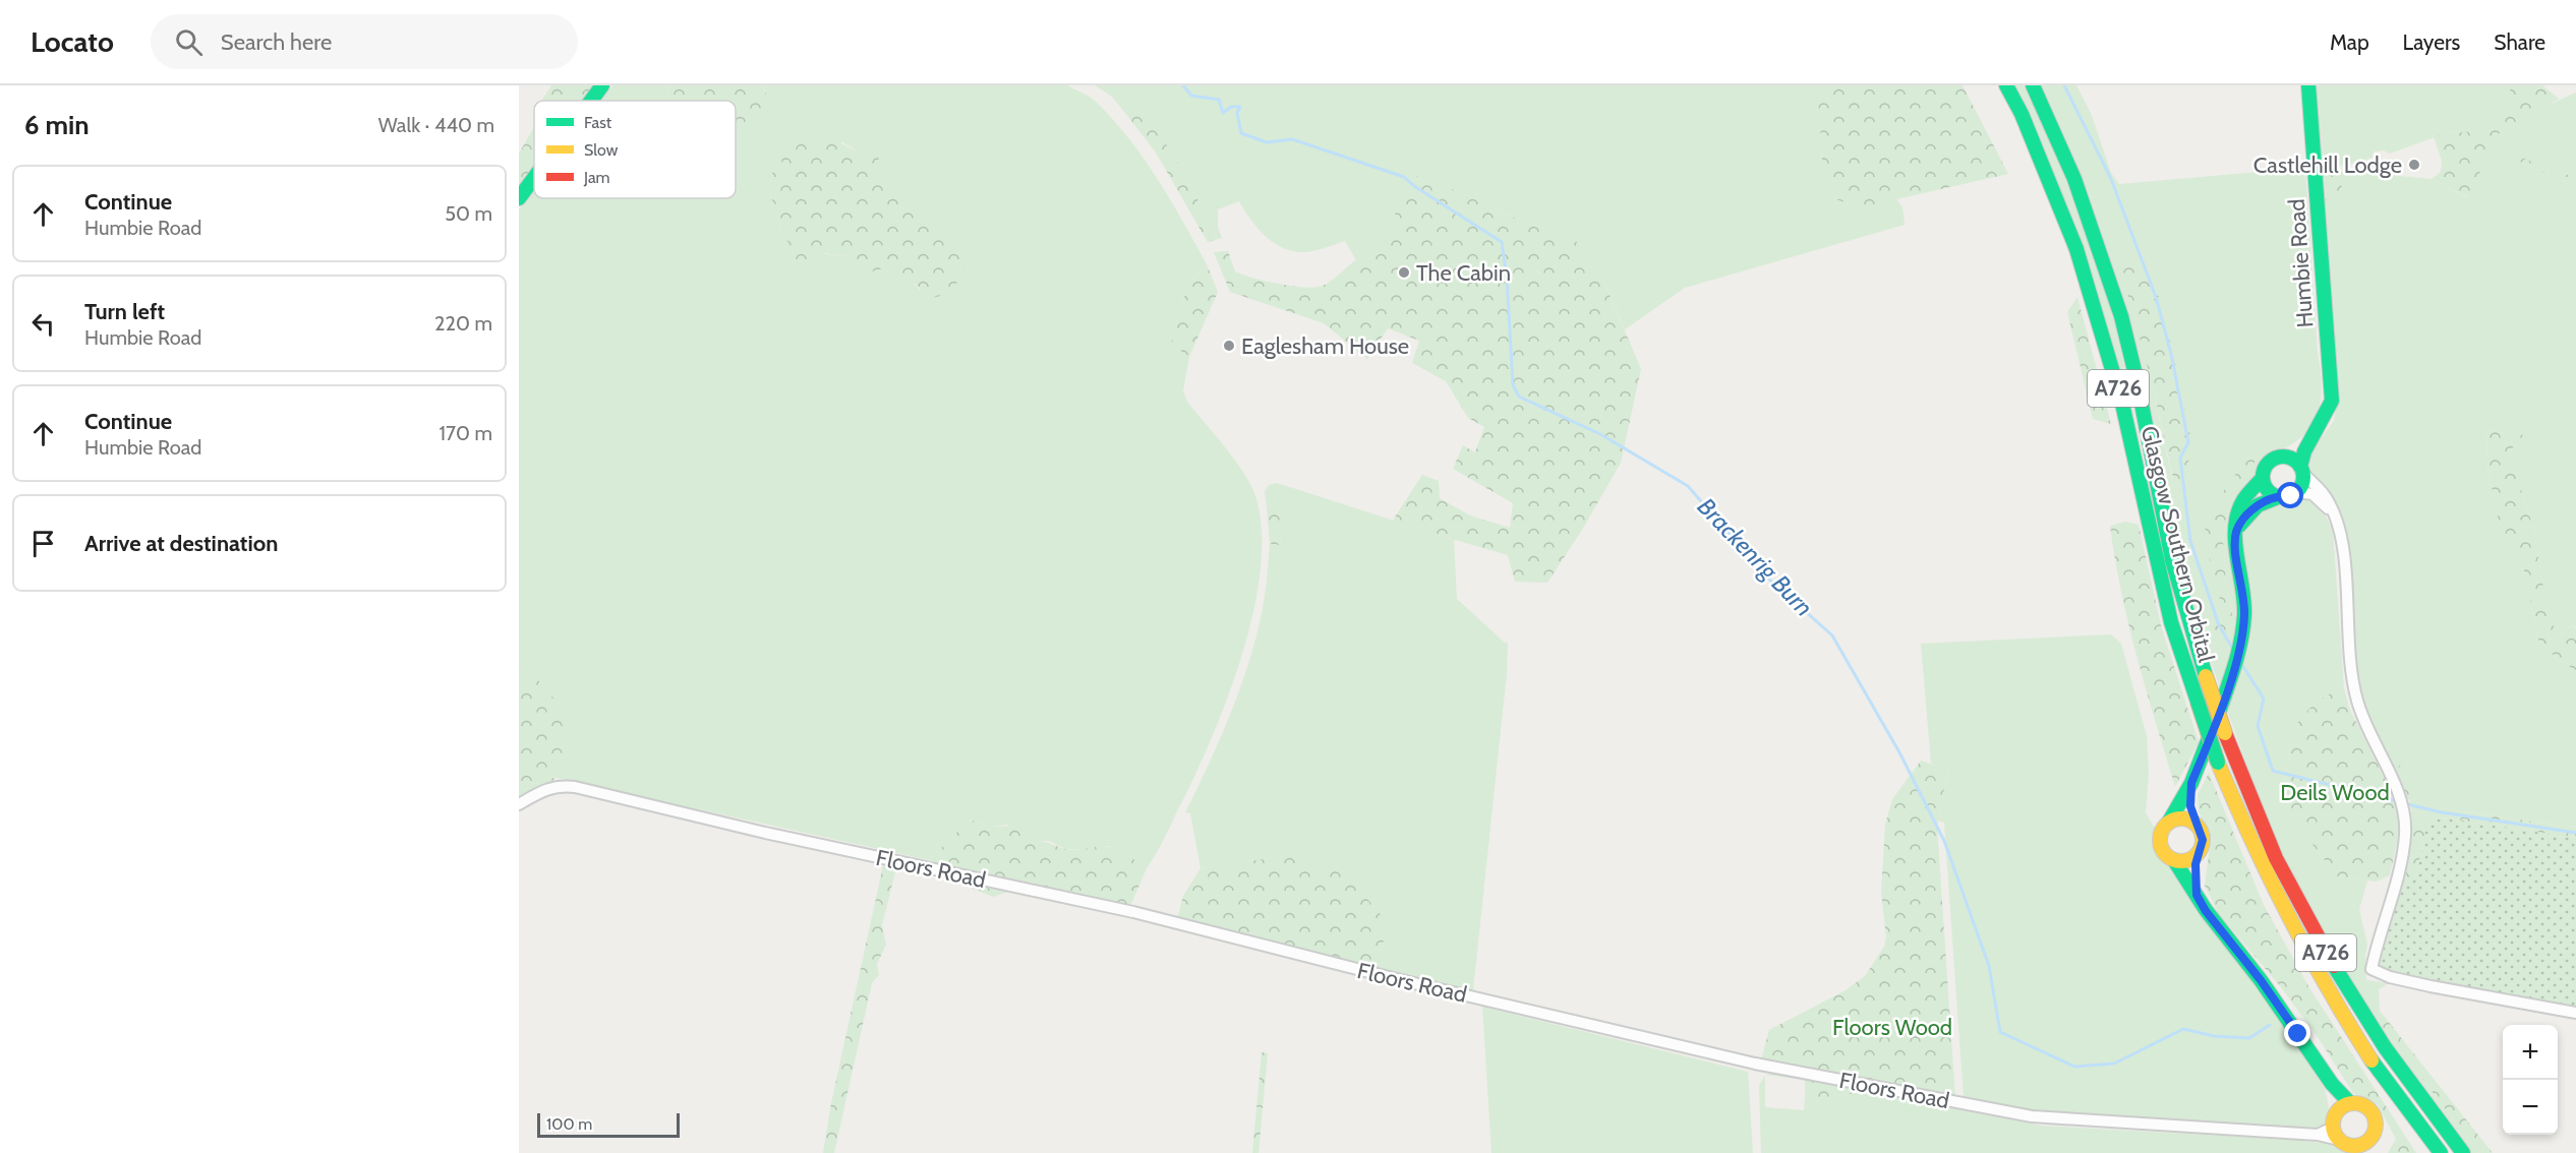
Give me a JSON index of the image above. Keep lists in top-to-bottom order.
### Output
{
  "streets": {
    "main road": ["Humbie Road", "A726", "Glasgow Southern Orbital"],
    "street": ["Floors Road"]
  },
  "water": ["Brackenrig Burn"],
  "parks": ["Deils Wood", "Floors Wood"],
  "places": ["Castlehill Lodge", "The Cabin", "Eaglesham House"],
  "legend": ["Fast", "Slow", "Jam"],
  "scale_bar": "100 m",
  "page": {
    "header": "Locato",
    "search": "Search here",
    "nav": ["Map", "Layers", "Share"],
    "heading": ["6 min", "Walk · 440 m"],
    "list": [
      ["Continue", "Humbie Road", "50 m"],
      ["Turn left", "Humbie Road", "220 m"],
      ["Continue", "Humbie Road", "170 m"],
      "Arrive at destination"
    ],
    "map_buttons": ["+", "−"],
    "scale": "100 m"
  }
}
